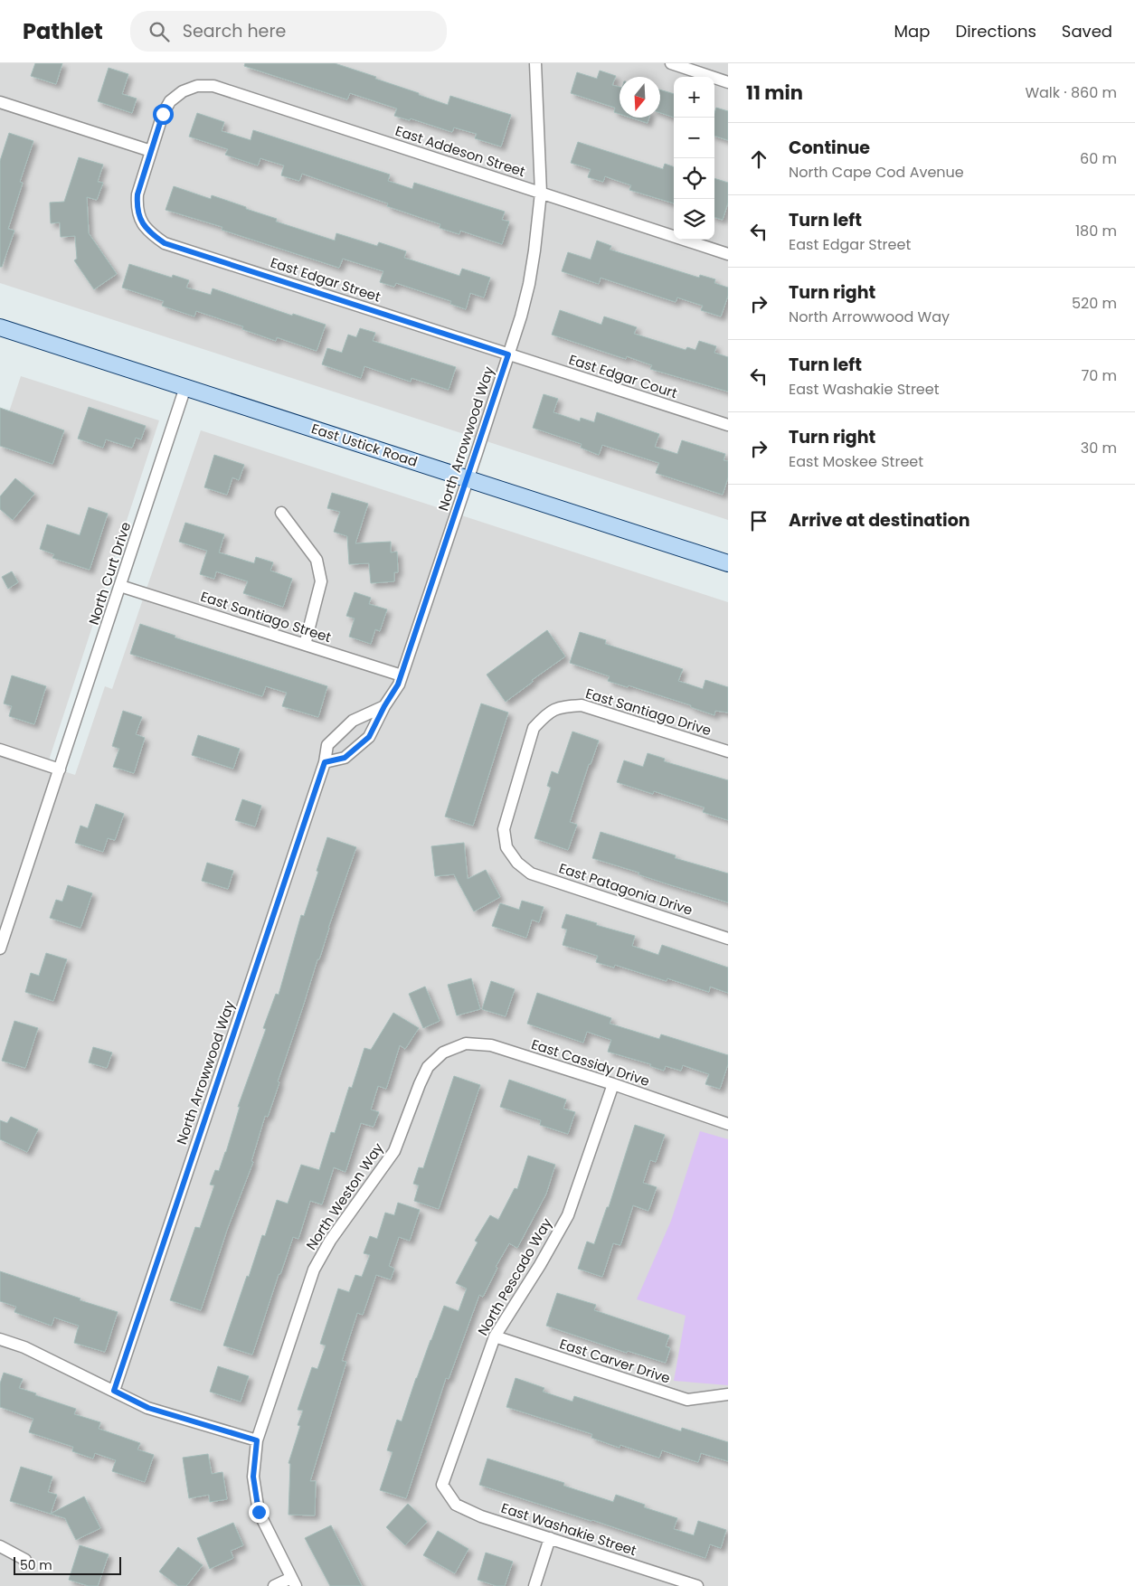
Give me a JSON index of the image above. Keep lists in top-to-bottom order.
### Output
{
  "streets": {
    "main road": ["East Ustick Road"],
    "street": [
      "East Addeson Street",
      "East Edgar Street",
      "East Edgar Court",
      "North Arrowwood Way",
      "North Curt Drive",
      "East Santiago Street",
      "East Santiago Drive",
      "East Patagonia Drive",
      "East Cassidy Drive",
      "North Weston Way",
      "North Pescado Way",
      "East Carver Drive",
      "East Washakie Street"
    ]
  },
  "crossings": [
    ["East Addeson Street", "East Edgar Street"],
    ["East Addeson Street", "North Arrowwood Way"],
    ["East Edgar Street", "East Edgar Court"],
    ["East Edgar Street", "North Arrowwood Way"],
    ["East Edgar Court", "North Arrowwood Way"],
    ["North Arrowwood Way", "East Ustick Road"],
    ["North Arrowwood Way", "East Santiago Street"],
    ["East Ustick Road", "North Curt Drive"],
    ["North Curt Drive", "East Santiago Street"],
    ["East Santiago Drive", "East Patagonia Drive"],
    ["East Cassidy Drive", "North Weston Way"],
    ["East Cassidy Drive", "North Pescado Way"],
    ["North Pescado Way", "East Carver Drive"],
    ["North Pescado Way", "East Washakie Street"]
  ],
  "scale_bar": "50 m",
  "north": "bottom",
  "page": {
    "header": "Pathlet",
    "search": "Search here",
    "nav": ["Map", "Directions", "Saved"],
    "heading": ["11 min", "Walk · 860 m"],
    "map_buttons": ["+", "−"],
    "list": [
      ["Continue", "North Cape Cod Avenue", "60 m"],
      ["Turn left", "East Edgar Street", "180 m"],
      ["Turn right", "North Arrowwood Way", "520 m"],
      ["Turn left", "East Washakie Street", "70 m"],
      ["Turn right", "East Moskee Street", "30 m"],
      "Arrive at destination"
    ],
    "scale": "50 m"
  }
}
